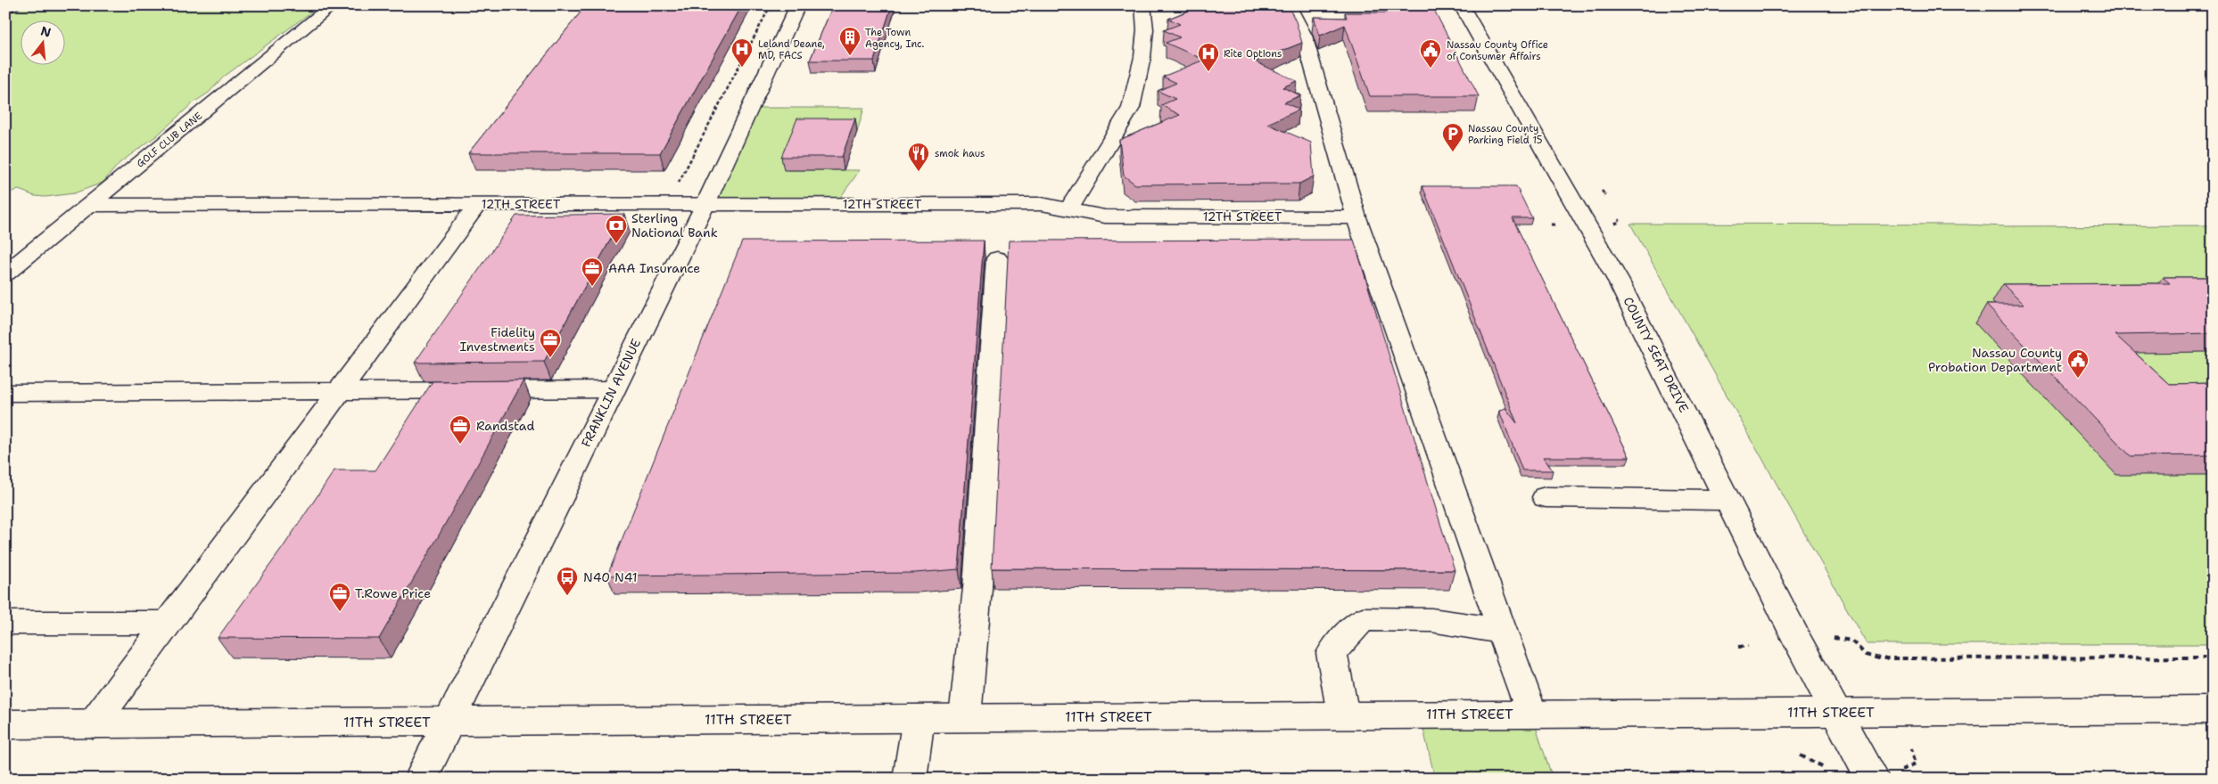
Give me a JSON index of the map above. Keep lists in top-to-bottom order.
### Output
{
  "streets": {
    "street": [
      "GOLF CLUB LANE",
      "12TH STREET",
      "COUNTY SEAT DRIVE",
      "FRANKLIN AVENUE",
      "11TH STREET"
    ]
  },
  "crossings": [
    ["GOLF CLUB LANE", "12TH STREET"],
    ["12TH STREET", "FRANKLIN AVENUE"],
    ["COUNTY SEAT DRIVE", "11TH STREET"],
    ["FRANKLIN AVENUE", "11TH STREET"]
  ],
  "places": {
    "building": ["The Town Agency, Inc."],
    "hospital": ["Leland Deane, MD, FACS", "Rite Options"],
    "public building": ["Nassau County Office of Consumer Affairs", "Nassau County Probation Department"],
    "parking": ["Nassau County Parking Field 15"],
    "restaurant": ["smok haus"],
    "bank": ["Sterling National Bank"],
    "office": [
      "AAA Insurance",
      "Fidelity Investments",
      "Randstad",
      "T.Rowe Price"
    ],
    "bus stop": ["N40 N41"]
  },
  "north": "top"
}
